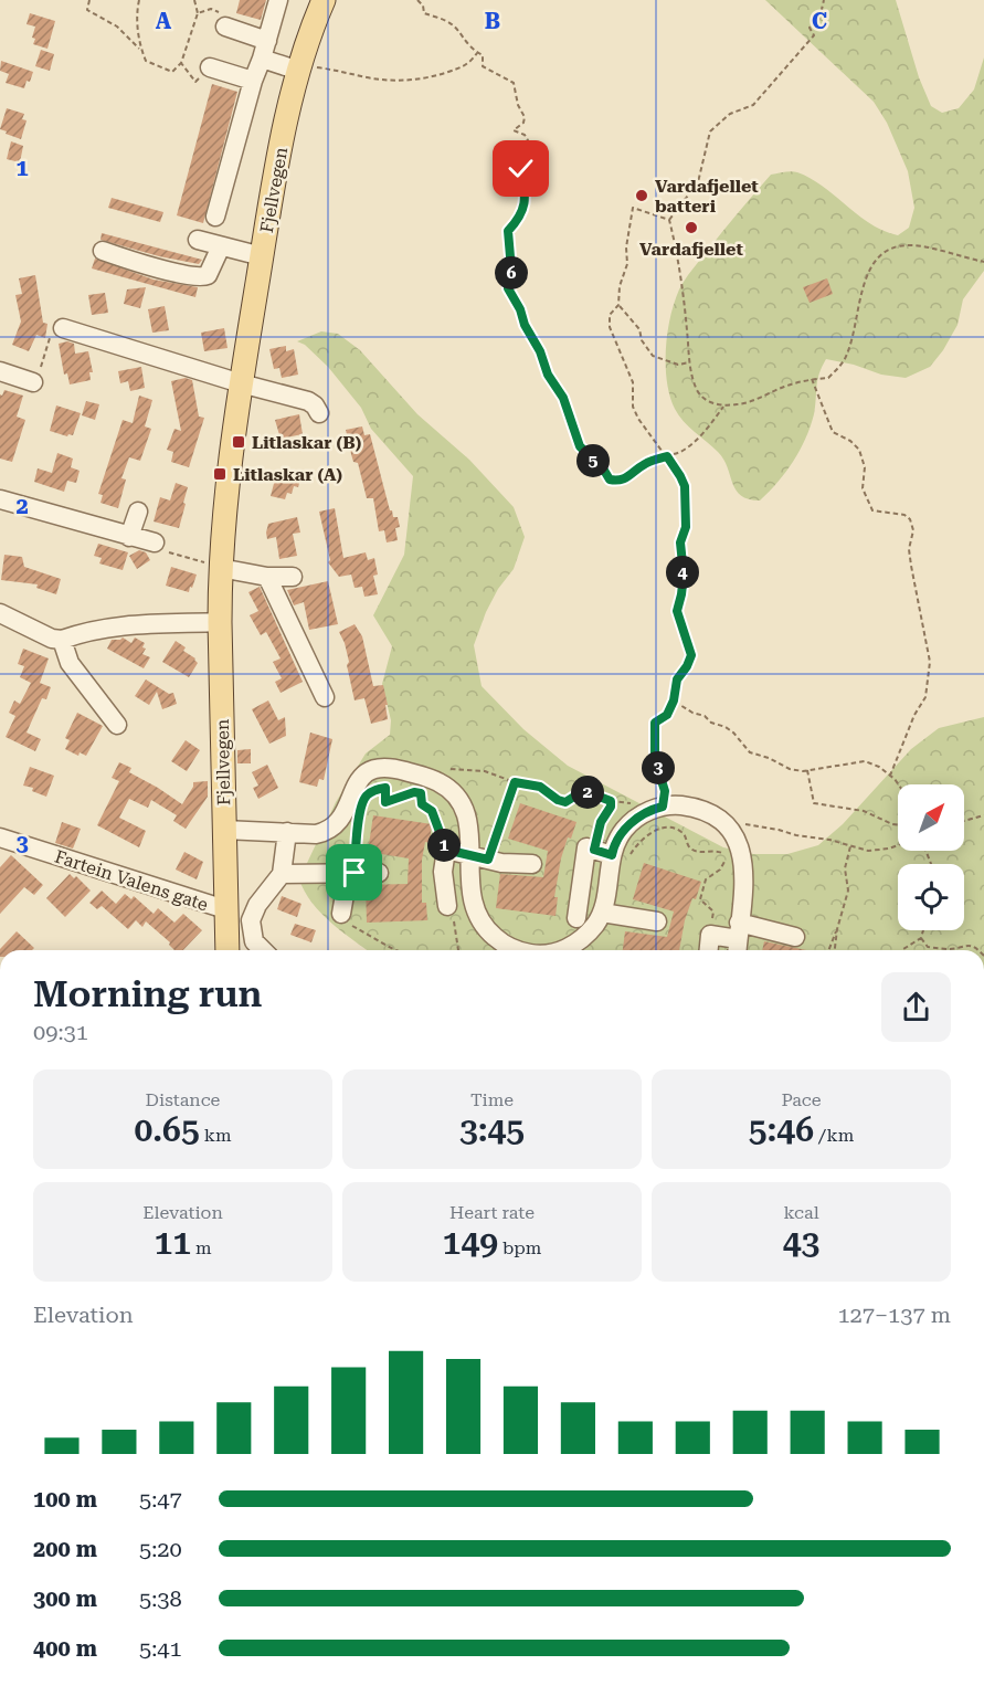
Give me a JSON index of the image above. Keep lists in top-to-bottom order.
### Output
{
  "streets": {
    "main road": ["Fjellvegen"],
    "street": ["Fartein Valens gate"]
  },
  "crossings": [
    ["Fjellvegen", "Fartein Valens gate"]
  ],
  "places": {
    "other": ["Vardafjellet batteri", "Vardafjellet"],
    "transit": ["Litlaskar (B)", "Litlaskar (A)"]
  },
  "north": "top right",
  "page": {
    "pins": [
      "6",
      "5",
      "4",
      "3",
      "2",
      "1"
    ],
    "heading": ["Morning run", "09:31"],
    "stats": [
      ["Distance", "0.65 km"],
      ["Time", "3:45"],
      ["Pace", "5:46 /km"],
      ["Elevation", "11 m"],
      ["Heart rate", "149 bpm"],
      ["kcal", "43"]
    ],
    "chart": ["Elevation", "127–137 m"],
    "list": [
      {
        "name": "100 m",
        "note": "5:47"
      },
      {
        "name": "200 m",
        "note": "5:20"
      },
      {
        "name": "300 m",
        "note": "5:38"
      },
      {
        "name": "400 m",
        "note": "5:41"
      }
    ]
  },
  "grid": {
    "columns": ["A", "B", "C"],
    "rows": ["1", "2", "3"]
  }
}
